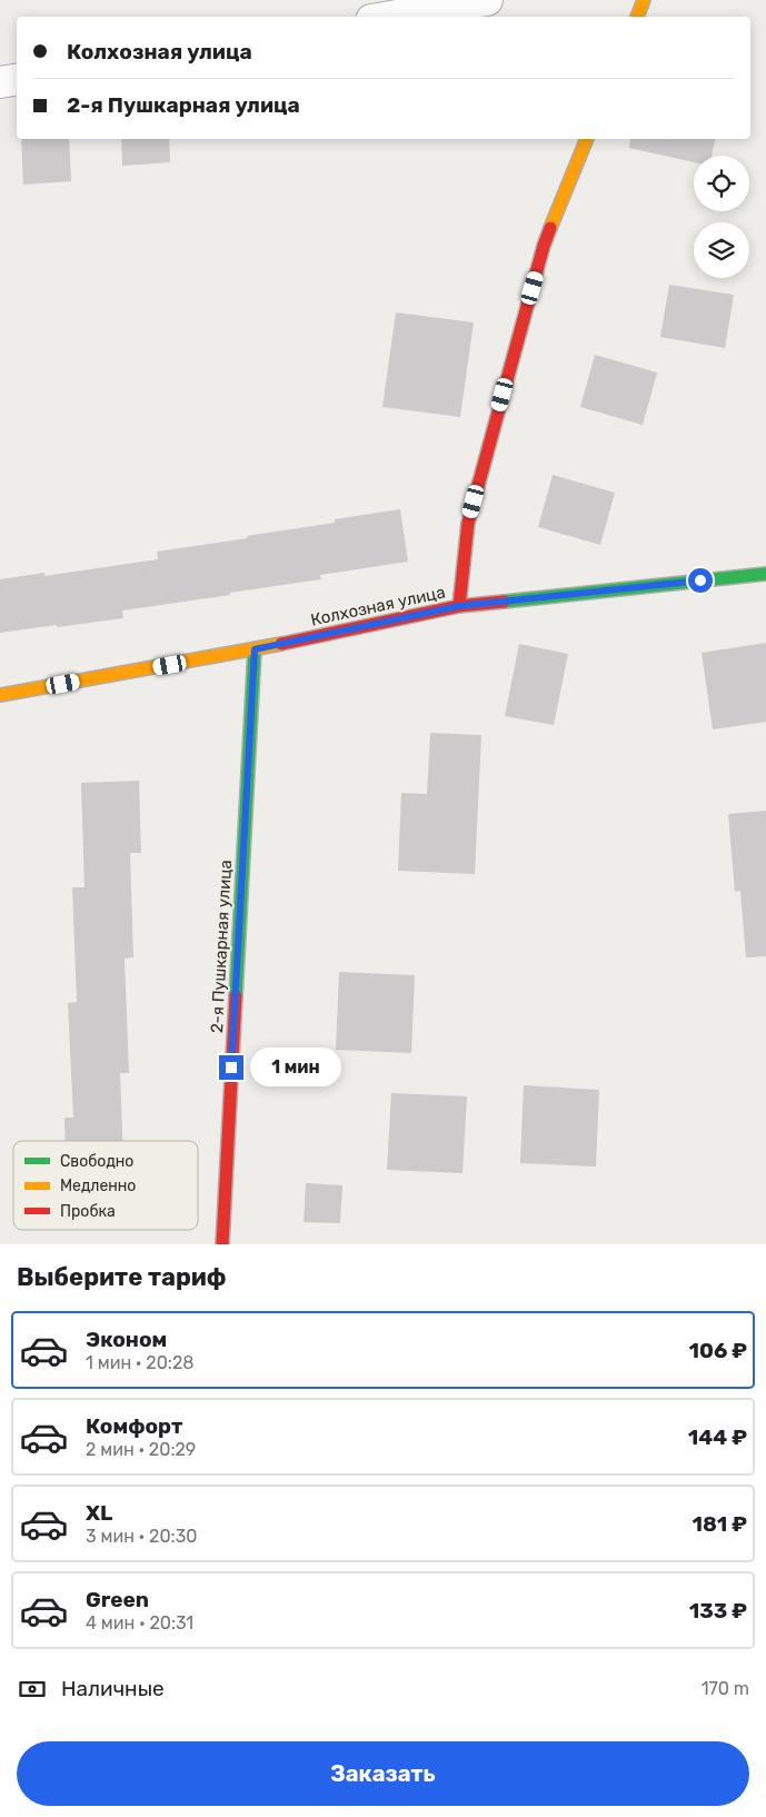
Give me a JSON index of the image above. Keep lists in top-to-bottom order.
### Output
{
  "streets": {
    "street": ["Колхозная улица", "2-я Пушкарная улица"]
  },
  "crossings": [
    ["Колхозная улица", "2-я Пушкарная улица"]
  ],
  "legend": ["Свободно", "Медленно", "Пробка"],
  "page": {
    "banner": ["Колхозная улица", "2-я Пушкарная улица"],
    "bubble": "1 мин",
    "heading": "Выберите тариф",
    "list": [
      {
        "name": "Эконом",
        "note": "1 мин · 20:28",
        "value": "106 ₽"
      },
      {
        "name": "Комфорт",
        "note": "2 мин · 20:29",
        "value": "144 ₽"
      },
      {
        "name": "XL",
        "note": "3 мин · 20:30",
        "value": "181 ₽"
      },
      {
        "name": "Green",
        "note": "4 мин · 20:31",
        "value": "133 ₽"
      }
    ],
    "pay": ["Наличные", "170 m"],
    "buttons": "Заказать"
  }
}
